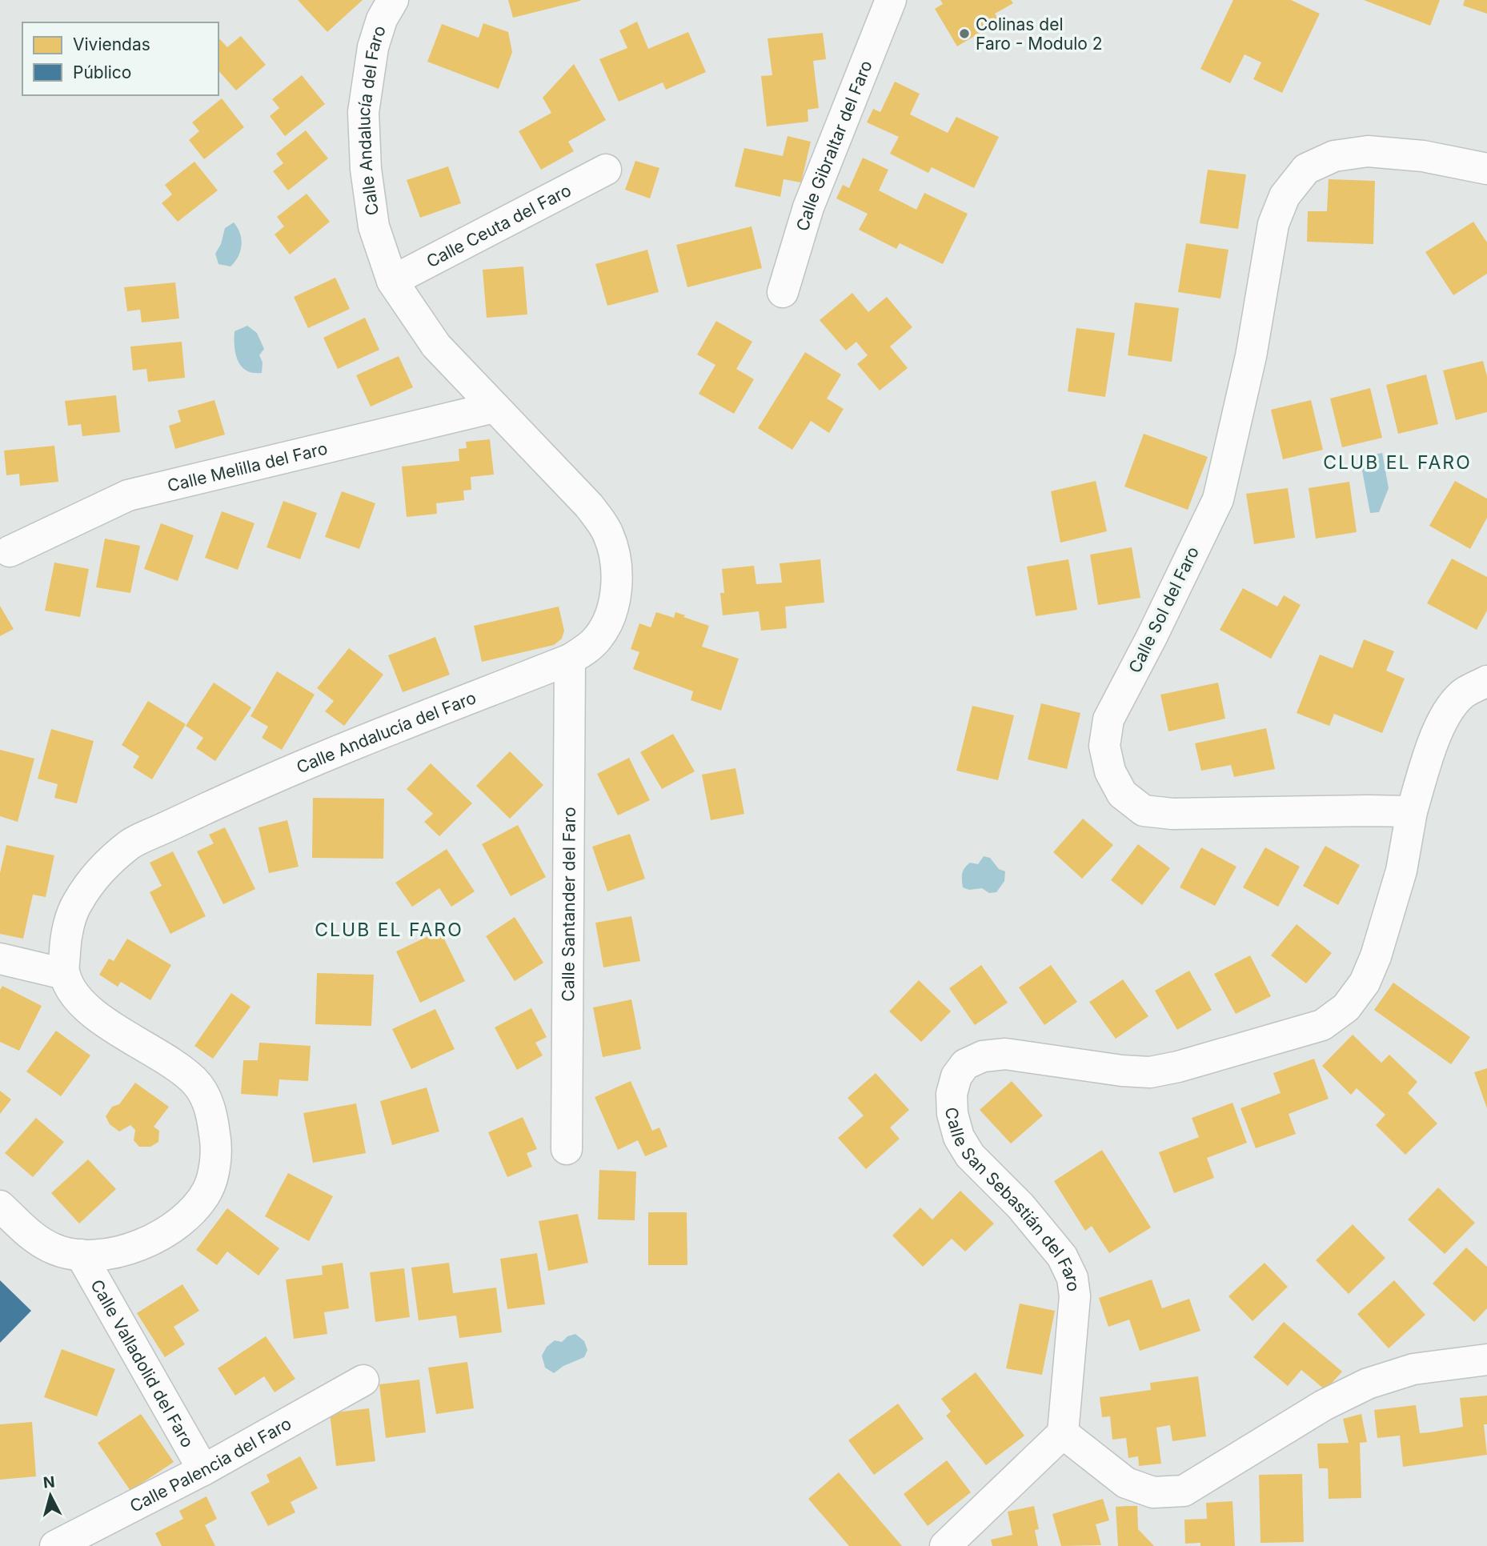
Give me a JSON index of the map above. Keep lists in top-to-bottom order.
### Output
{
  "streets": {
    "street": [
      "Calle Andalucía del Faro",
      "Calle Gibraltar del Faro",
      "Calle Ceuta del Faro",
      "Calle Melilla del Faro",
      "Calle Sol del Faro",
      "Calle Santander del Faro",
      "Calle San Sebastián del Faro",
      "Calle Valladolid del Faro",
      "Calle Palencia del Faro"
    ]
  },
  "crossings": [
    ["Calle Andalucía del Faro", "Calle Ceuta del Faro"],
    ["Calle Andalucía del Faro", "Calle Melilla del Faro"],
    ["Calle Andalucía del Faro", "Calle Santander del Faro"],
    ["Calle Sol del Faro", "Calle San Sebastián del Faro"],
    ["Calle Valladolid del Faro", "Calle Palencia del Faro"]
  ],
  "districts": ["CLUB EL FARO", "CLUB EL FARO"],
  "places": ["Colinas del Faro - Modulo 2"],
  "legend": ["Viviendas", "Público"],
  "north": "top"
}
